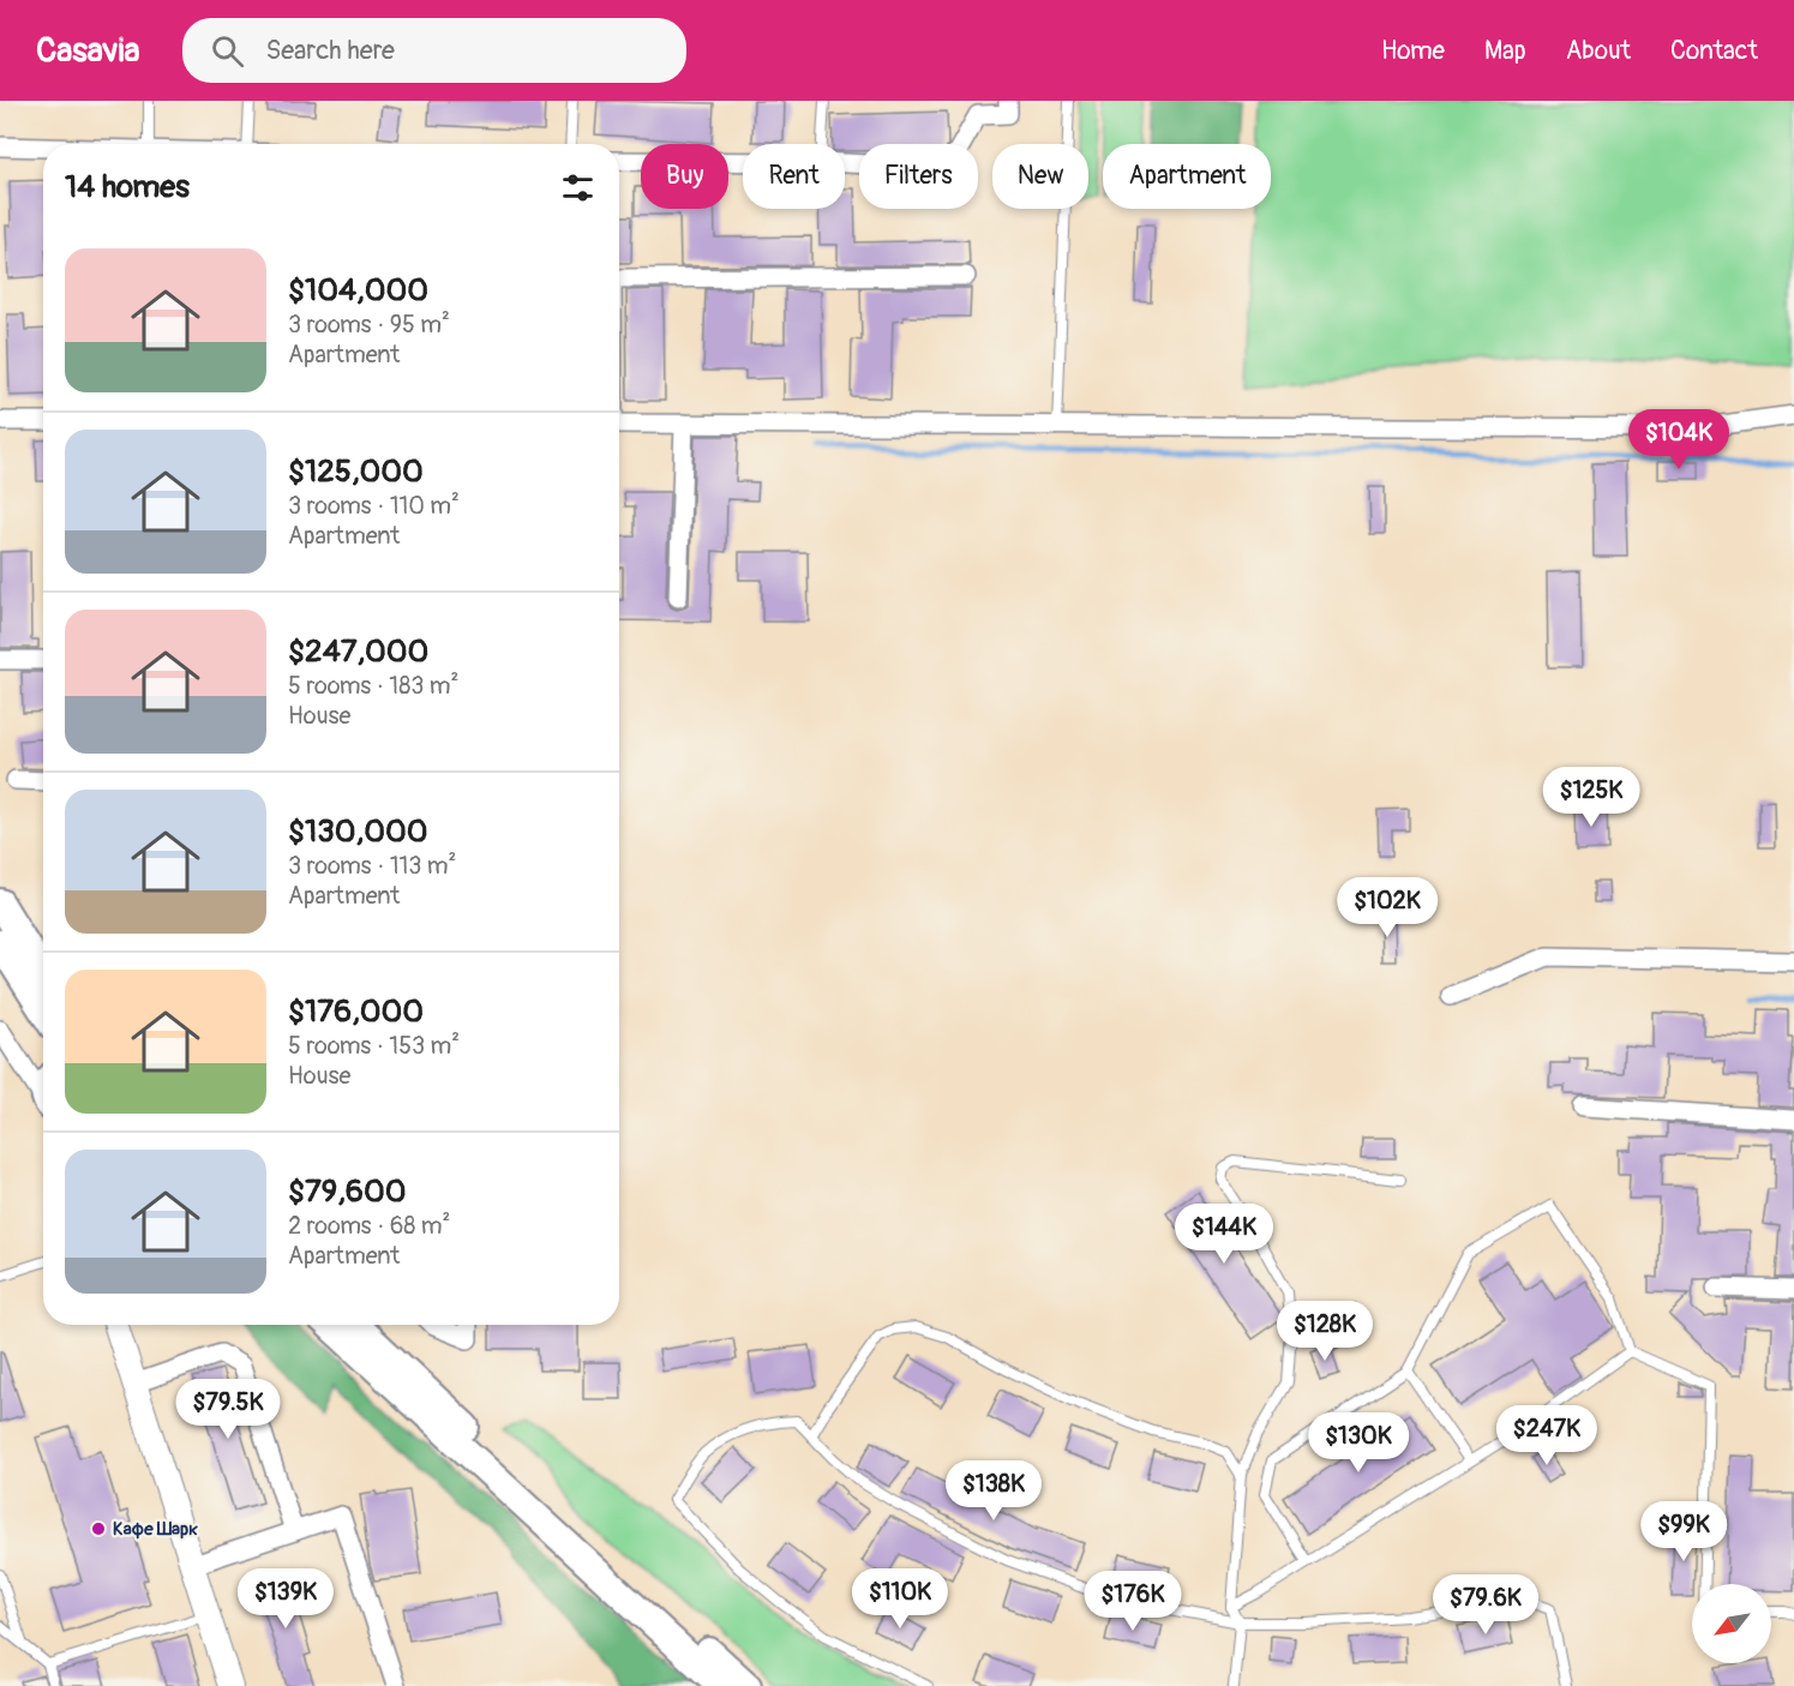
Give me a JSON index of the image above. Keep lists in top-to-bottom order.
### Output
{
  "places": ["Кафе Шарк"],
  "north": "bottom left",
  "page": {
    "header": "Casavia",
    "search": "Search here",
    "nav": [
      "Home",
      "Map",
      "About",
      "Contact"
    ],
    "chip": [
      "Buy",
      "Rent",
      "Filters",
      "New",
      "Apartment"
    ],
    "heading": "14 homes",
    "list": [
      {
        "name": "$104,000",
        "note": "3 rooms · 95 m² · Apartment"
      },
      {
        "name": "$125,000",
        "note": "3 rooms · 110 m² · Apartment"
      },
      {
        "name": "$247,000",
        "note": "5 rooms · 183 m² · House"
      },
      {
        "name": "$130,000",
        "note": "3 rooms · 113 m² · Apartment"
      },
      {
        "name": "$176,000",
        "note": "5 rooms · 153 m² · House"
      },
      {
        "name": "$79,600",
        "note": "2 rooms · 68 m² · Apartment"
      }
    ],
    "price": [
      "$104K",
      "$125K",
      "$102K",
      "$144K",
      "$128K",
      "$79.5K",
      "$247K",
      "$130K",
      "$138K",
      "$99K",
      "$139K",
      "$110K",
      "$176K",
      "$79.6K"
    ]
  }
}
